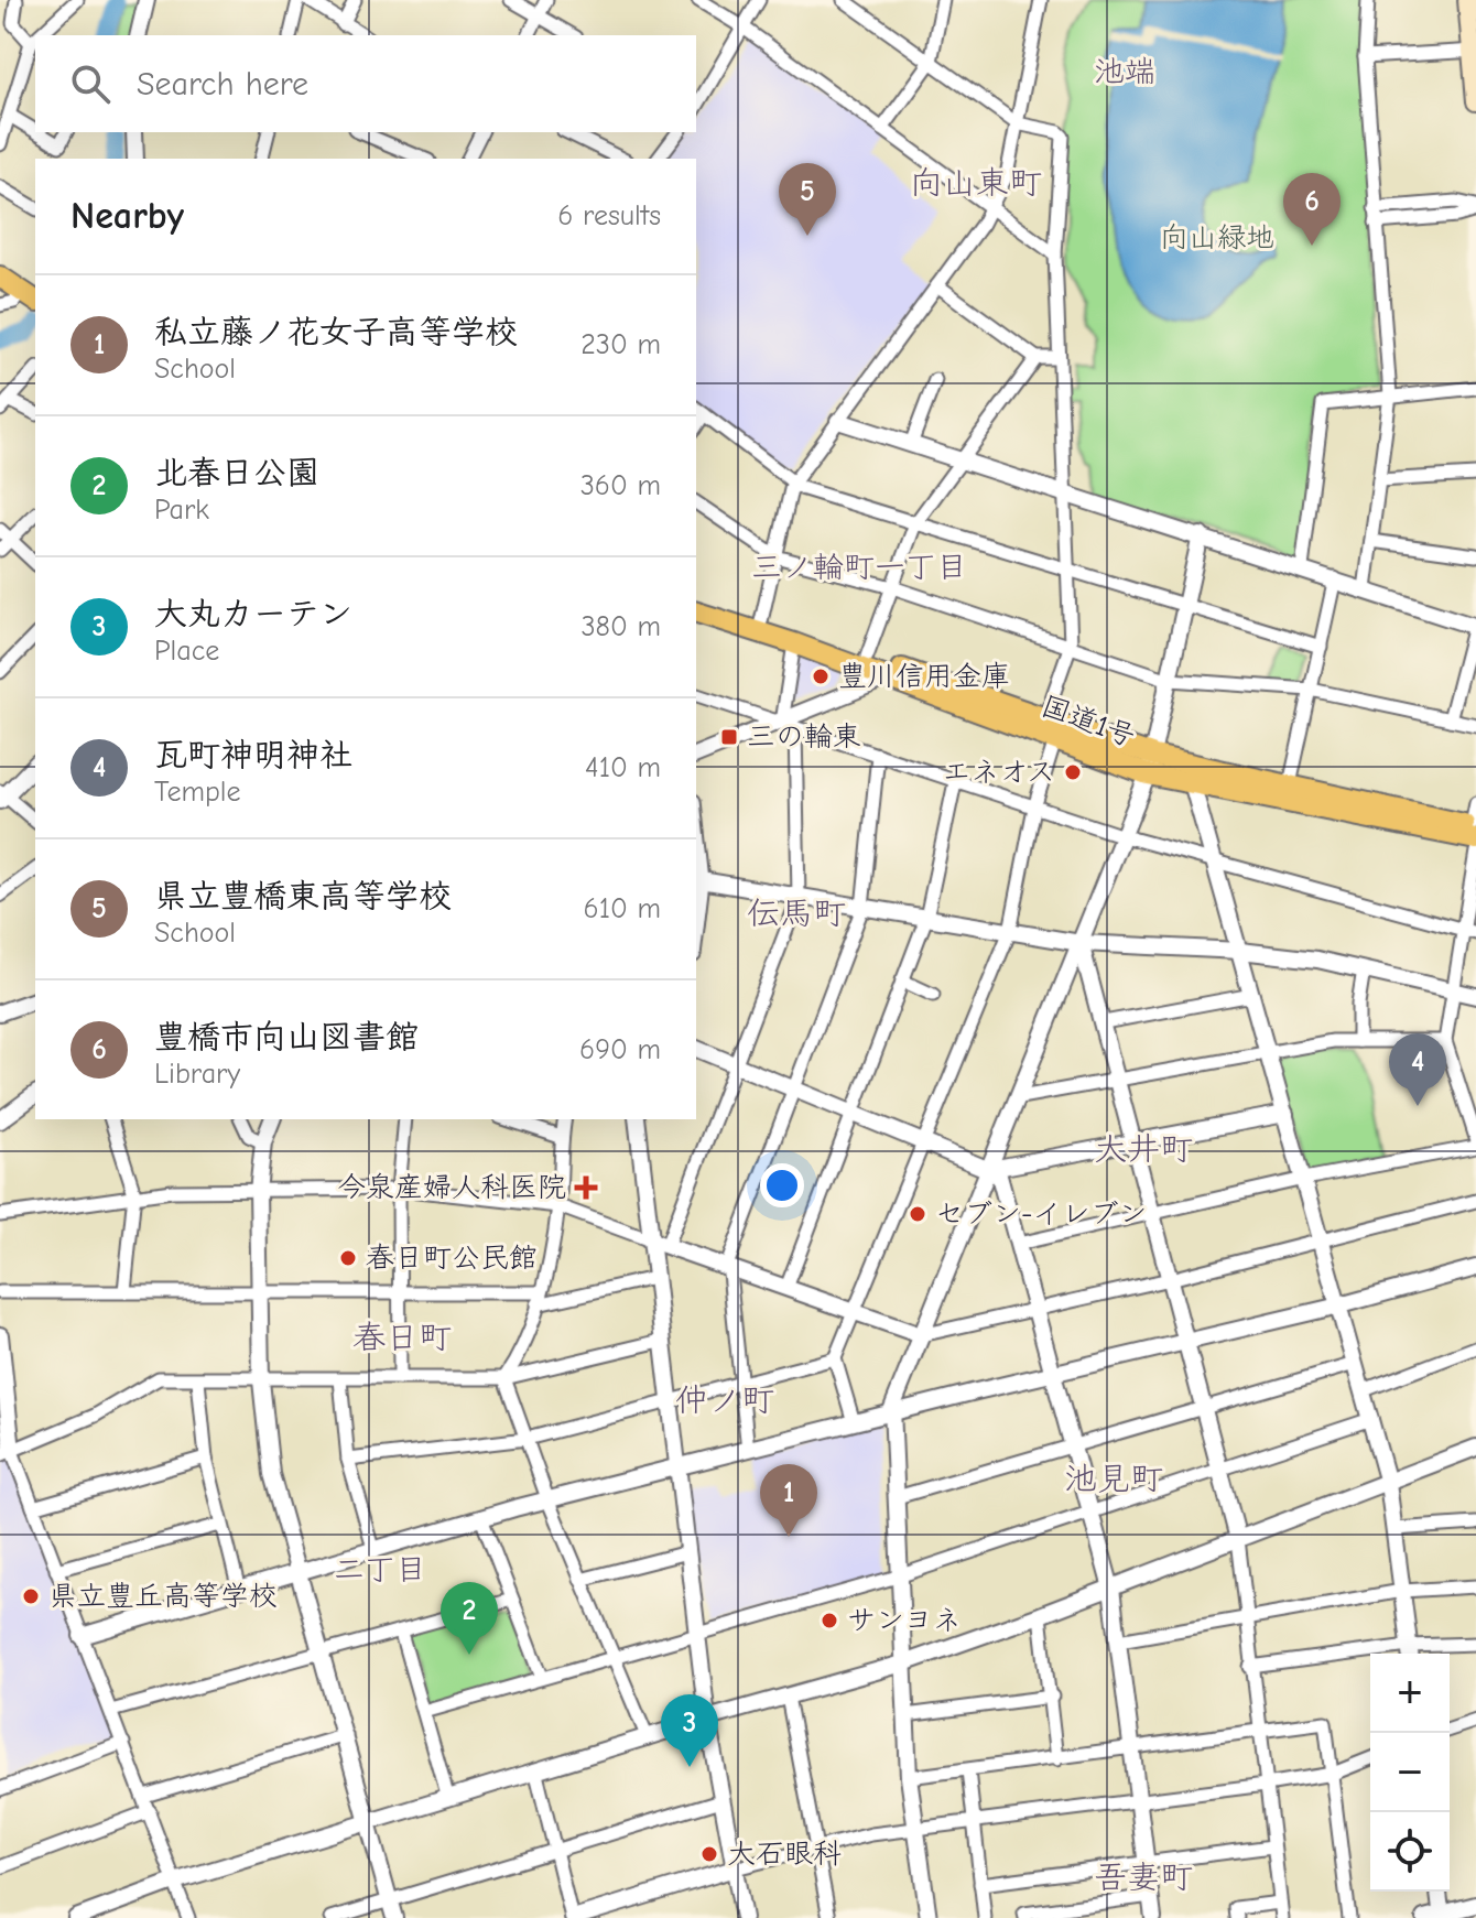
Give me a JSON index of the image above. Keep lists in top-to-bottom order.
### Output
{
  "streets": {
    "highway": ["国道1号"]
  },
  "districts": [
    "池端",
    "向山東町",
    "三ノ輪町一丁目",
    "伝馬町",
    "大井町",
    "春日町",
    "仲ノ町",
    "池見町",
    "二丁目",
    "吾妻町"
  ],
  "parks": ["向山緑地"],
  "places": {
    "other": [
      "豊川信用金庫",
      "エネオス",
      "セブン-イレブン",
      "春日町公民館",
      "県立豊丘高等学校",
      "サンヨネ",
      "大石眼科"
    ],
    "transit": ["三の輪東"],
    "health": ["今泉産婦人科医院"]
  },
  "page": {
    "search": "Search here",
    "heading": ["Nearby", "6 results"],
    "pins": [
      "5",
      "6",
      "4",
      "1",
      "2",
      "3"
    ],
    "list": [
      {
        "mark": "1",
        "name": "私立藤ノ花女子高等学校",
        "note": "School",
        "value": "230 m"
      },
      {
        "mark": "2",
        "name": "北春日公園",
        "note": "Park",
        "value": "360 m"
      },
      {
        "mark": "3",
        "name": "大丸カーテン",
        "note": "Place",
        "value": "380 m"
      },
      {
        "mark": "4",
        "name": "瓦町神明神社",
        "note": "Temple",
        "value": "410 m"
      },
      {
        "mark": "5",
        "name": "県立豊橋東高等学校",
        "note": "School",
        "value": "610 m"
      },
      {
        "mark": "6",
        "name": "豊橋市向山図書館",
        "note": "Library",
        "value": "690 m"
      }
    ],
    "map_buttons": ["+", "−"]
  }
}
